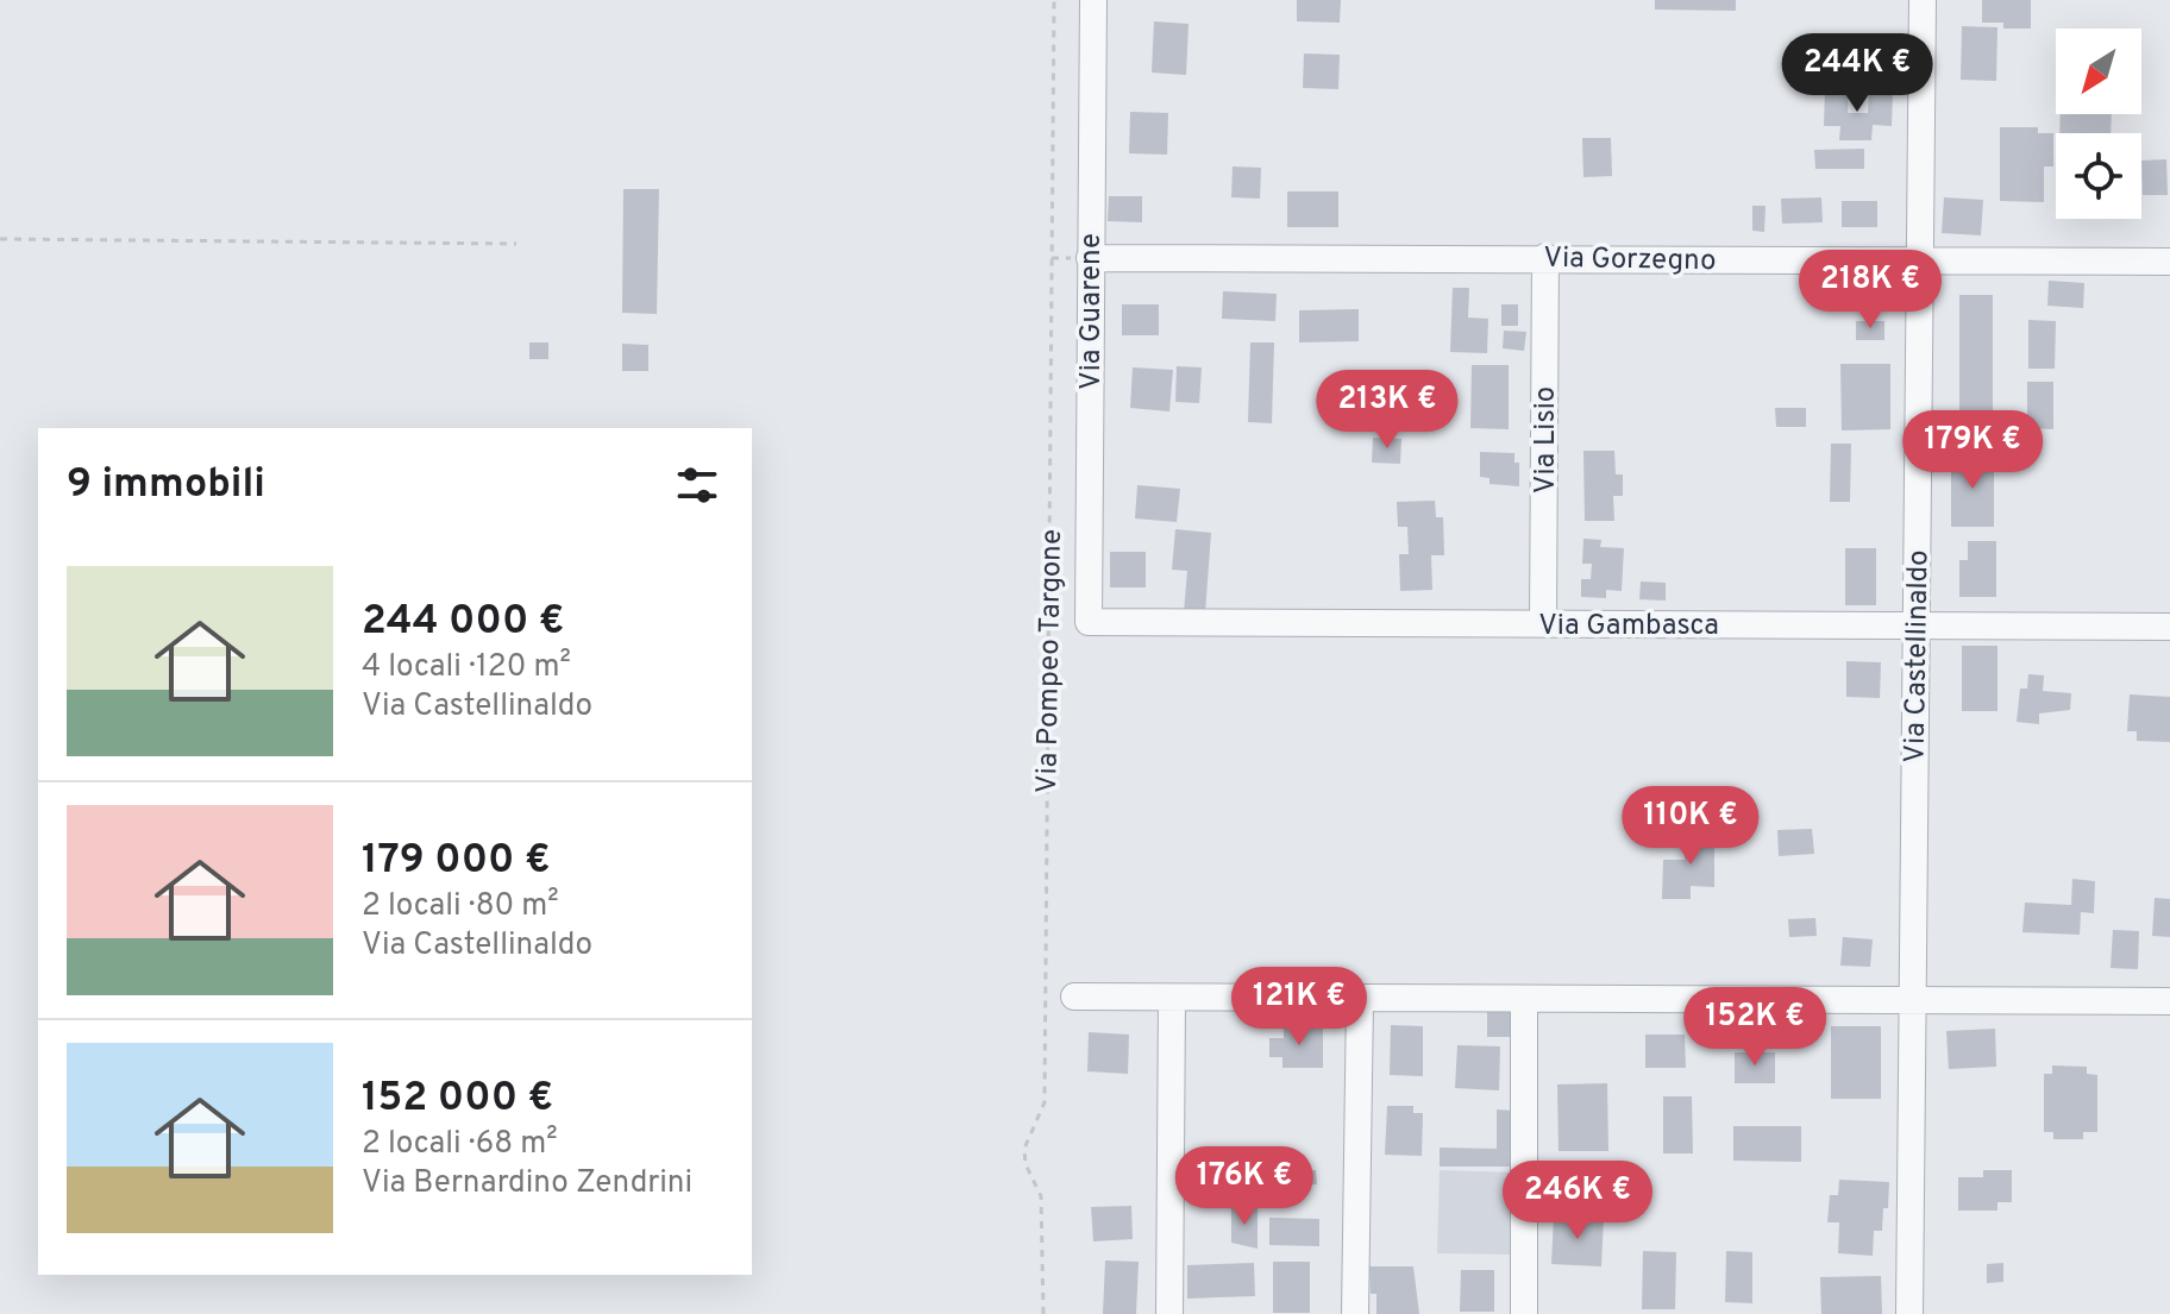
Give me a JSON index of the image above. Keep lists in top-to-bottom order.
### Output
{
  "streets": {
    "street": [
      "Via Gorzegno",
      "Via Guarene",
      "Via Lisio",
      "Via Gambasca",
      "Via Castellinaldo"
    ],
    "path": ["Via Pompeo Targone"]
  },
  "crossings": [
    ["Via Gorzegno", "Via Guarene"],
    ["Via Gorzegno", "Via Lisio"],
    ["Via Gorzegno", "Via Castellinaldo"],
    ["Via Guarene", "Via Gambasca"],
    ["Via Lisio", "Via Gambasca"],
    ["Via Gambasca", "Via Castellinaldo"]
  ],
  "north": "bottom left",
  "page": {
    "price": [
      "244K €",
      "218K €",
      "213K €",
      "179K €",
      "110K €",
      "121K €",
      "152K €",
      "176K €",
      "246K €"
    ],
    "heading": "9 immobili",
    "list": [
      {
        "name": "244 000 €",
        "note": "4 locali · 120 m² · Via Castellinaldo"
      },
      {
        "name": "179 000 €",
        "note": "2 locali · 80 m² · Via Castellinaldo"
      },
      {
        "name": "152 000 €",
        "note": "2 locali · 68 m² · Via Bernardino Zendrini"
      }
    ]
  }
}
